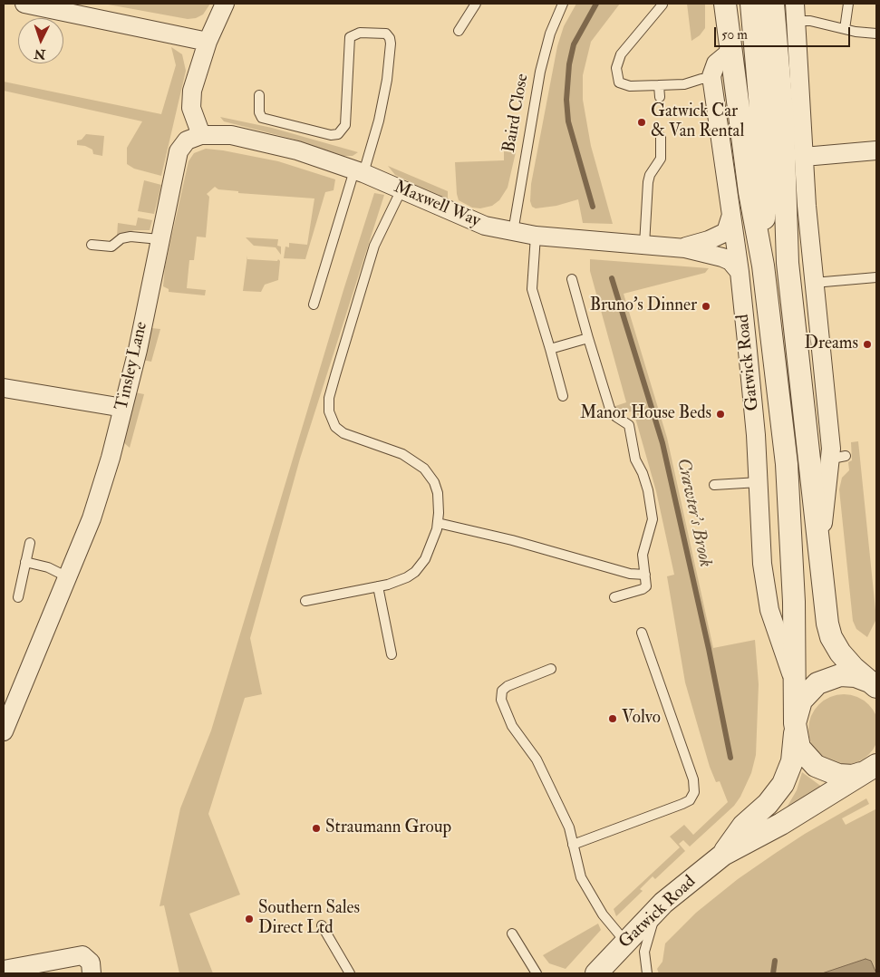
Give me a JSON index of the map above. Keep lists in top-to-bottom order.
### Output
{
  "streets": {
    "street": ["Maxwell Way", "Gatwick Road", "Tinsley Lane"],
    "lane": ["Baird Close"]
  },
  "crossings": [
    ["Baird Close", "Maxwell Way"],
    ["Maxwell Way", "Gatwick Road"],
    ["Maxwell Way", "Tinsley Lane"]
  ],
  "water": ["Crawter's Brook"],
  "places": [
    "Gatwick Car & Van Rental",
    "Bruno's Dinner",
    "Dreams",
    "Manor House Beds",
    "Volvo",
    "Straumann Group",
    "Southern Sales Direct Ltd"
  ],
  "scale_bar": "50 m",
  "north": "bottom"
}
